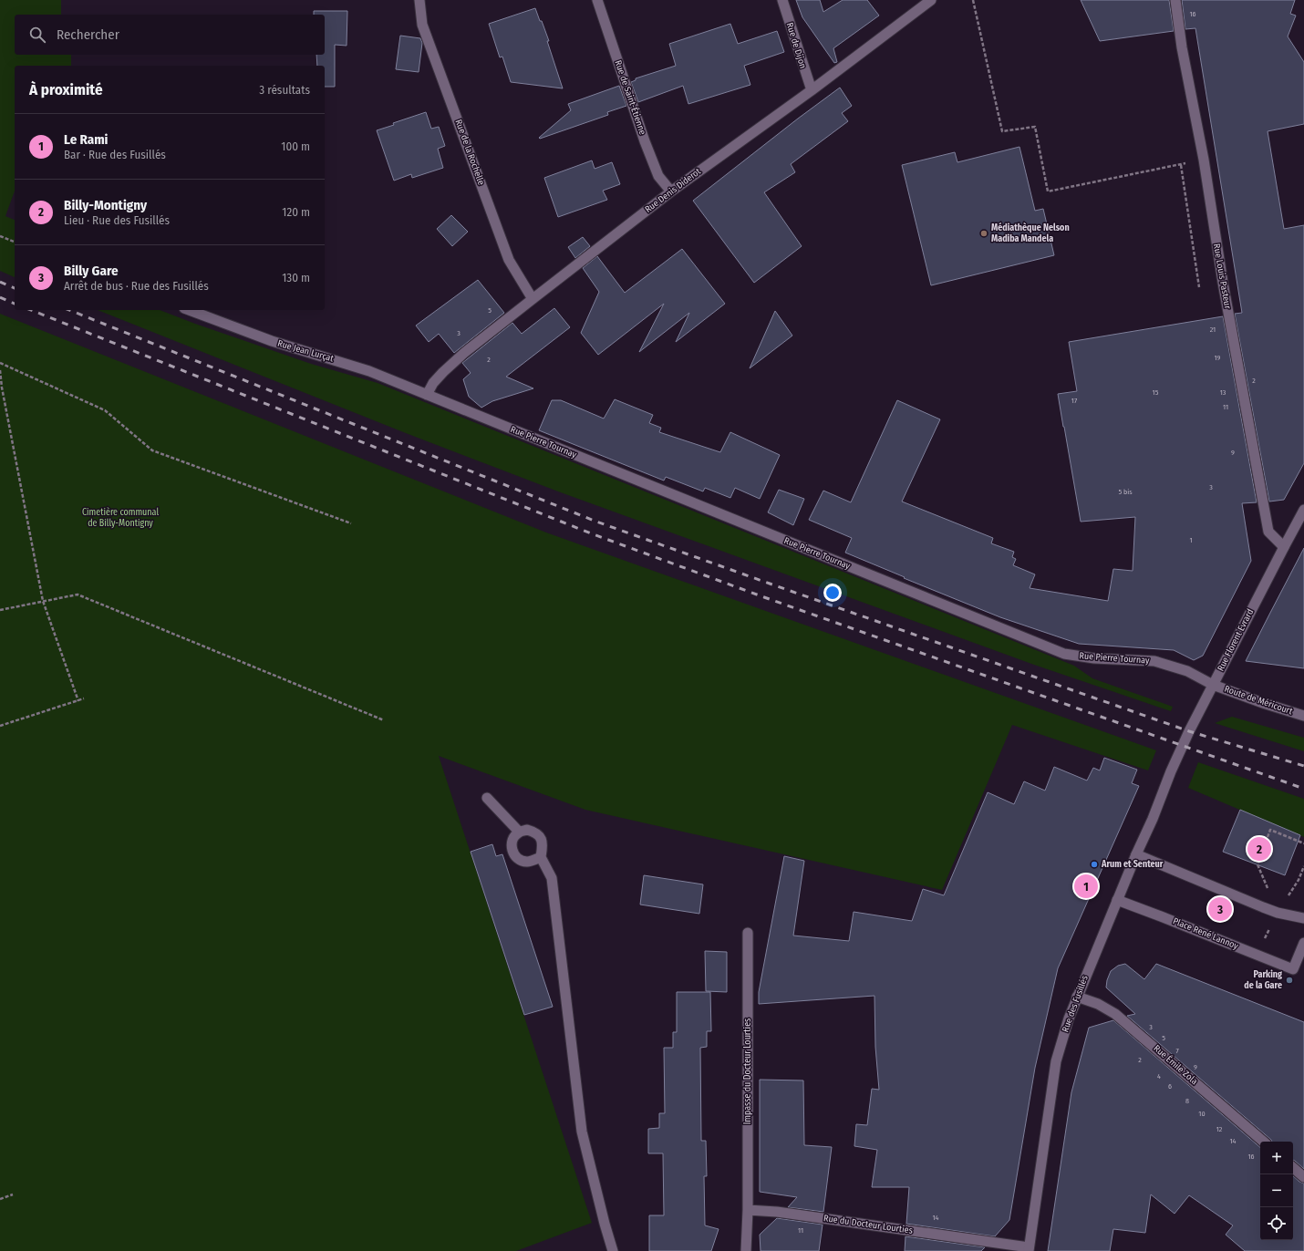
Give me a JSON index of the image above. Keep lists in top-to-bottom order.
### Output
{
  "streets": {
    "street": [
      "Rue de Dijon",
      "Rue de Saint-Étienne",
      "Rue de la Rochelle",
      "Rue Denis Diderot",
      "Rue Louis Pasteur",
      "Rue Jean Lurçat",
      "Rue Pierre Tournay",
      "Rue Florent Evrard",
      "Route de Méricourt",
      "Place René Lannoy",
      "Rue des Fusillés",
      "Rue Émile Zola",
      "Impasse du Docteur Lourties",
      "Rue du Docteur Lourties"
    ]
  },
  "crossings": [
    ["Rue de Dijon", "Rue Denis Diderot"],
    ["Rue de Saint-Étienne", "Rue Denis Diderot"],
    ["Rue de la Rochelle", "Rue Denis Diderot"],
    ["Rue Denis Diderot", "Rue Jean Lurçat"],
    ["Rue Denis Diderot", "Rue Pierre Tournay"],
    ["Rue Louis Pasteur", "Rue Florent Evrard"],
    ["Rue Jean Lurçat", "Rue Pierre Tournay"],
    ["Rue Pierre Tournay", "Rue Florent Evrard"],
    ["Rue Pierre Tournay", "Route de Méricourt"],
    ["Rue Florent Evrard", "Route de Méricourt"],
    ["Rue Florent Evrard", "Rue des Fusillés"],
    ["Place René Lannoy", "Rue des Fusillés"],
    ["Rue des Fusillés", "Rue Émile Zola"],
    ["Rue des Fusillés", "Rue du Docteur Lourties"],
    ["Impasse du Docteur Lourties", "Rue du Docteur Lourties"]
  ],
  "parks": ["Cimetière communal de Billy-Montigny"],
  "places": ["Médiathèque Nelson Madiba Mandela", "Arum et Senteur", "Parking de la Gare"],
  "house_numbers": [
    "16",
    "5",
    "21",
    "3",
    "19",
    "2",
    "2",
    "15",
    "13",
    "17",
    "11",
    "9",
    "3",
    "5 bis",
    "1",
    "3",
    "5",
    "7",
    "2",
    "9",
    "4",
    "6",
    "8",
    "10",
    "12",
    "14",
    "16",
    "14",
    "11"
  ],
  "page": {
    "search": "Rechercher",
    "heading": ["À proximité", "3 résultats"],
    "list": [
      {
        "mark": "1",
        "name": "Le Rami",
        "note": "Bar · Rue des Fusillés",
        "value": "100 m"
      },
      {
        "mark": "2",
        "name": "Billy-Montigny",
        "note": "Lieu · Rue des Fusillés",
        "value": "120 m"
      },
      {
        "mark": "3",
        "name": "Billy Gare",
        "note": "Arrêt de bus · Rue des Fusillés",
        "value": "130 m"
      }
    ],
    "pins": ["2", "1", "3"],
    "map_buttons": ["+", "−"]
  }
}
